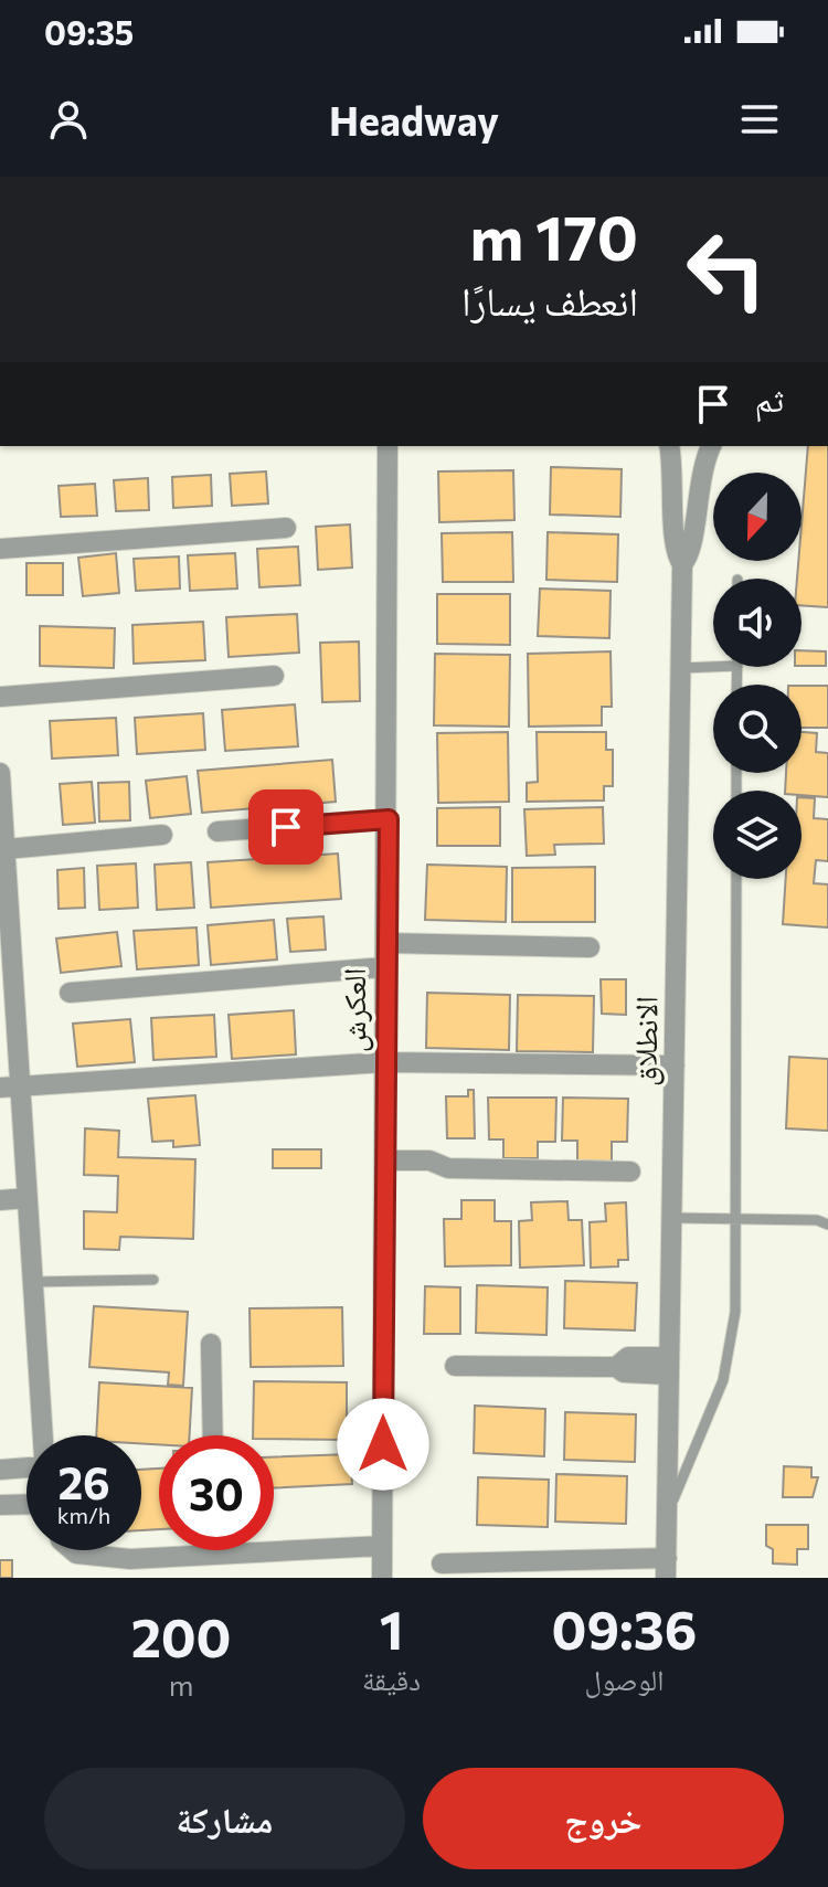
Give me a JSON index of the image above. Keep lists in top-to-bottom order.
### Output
{
  "streets": {
    "street": ["العكرش", "الانطلاق"]
  },
  "north": "bottom",
  "page": {
    "status": "09:35",
    "header": "Headway",
    "turn": ["170 m", "انعطف يسارًا"],
    "then": "ثم",
    "speed": "26 km/h",
    "limit": "30",
    "eta": [
      "09:36",
      "الوصول",
      "1",
      "دقيقة",
      "200",
      "m"
    ],
    "buttons": ["خروج", "مشاركة"]
  }
}
